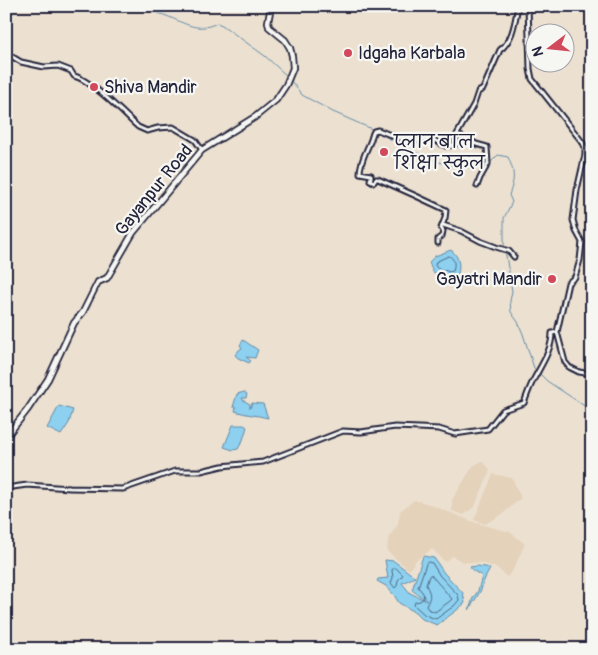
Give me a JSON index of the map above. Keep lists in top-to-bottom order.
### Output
{
  "streets": {
    "street": ["Gayanpur Road"]
  },
  "places": [
    "Idgaha Karbala",
    "Shiva Mandir",
    "प्लान बाल शिक्षा स्कुल",
    "Gayatri Mandir"
  ],
  "north": "left"
}
